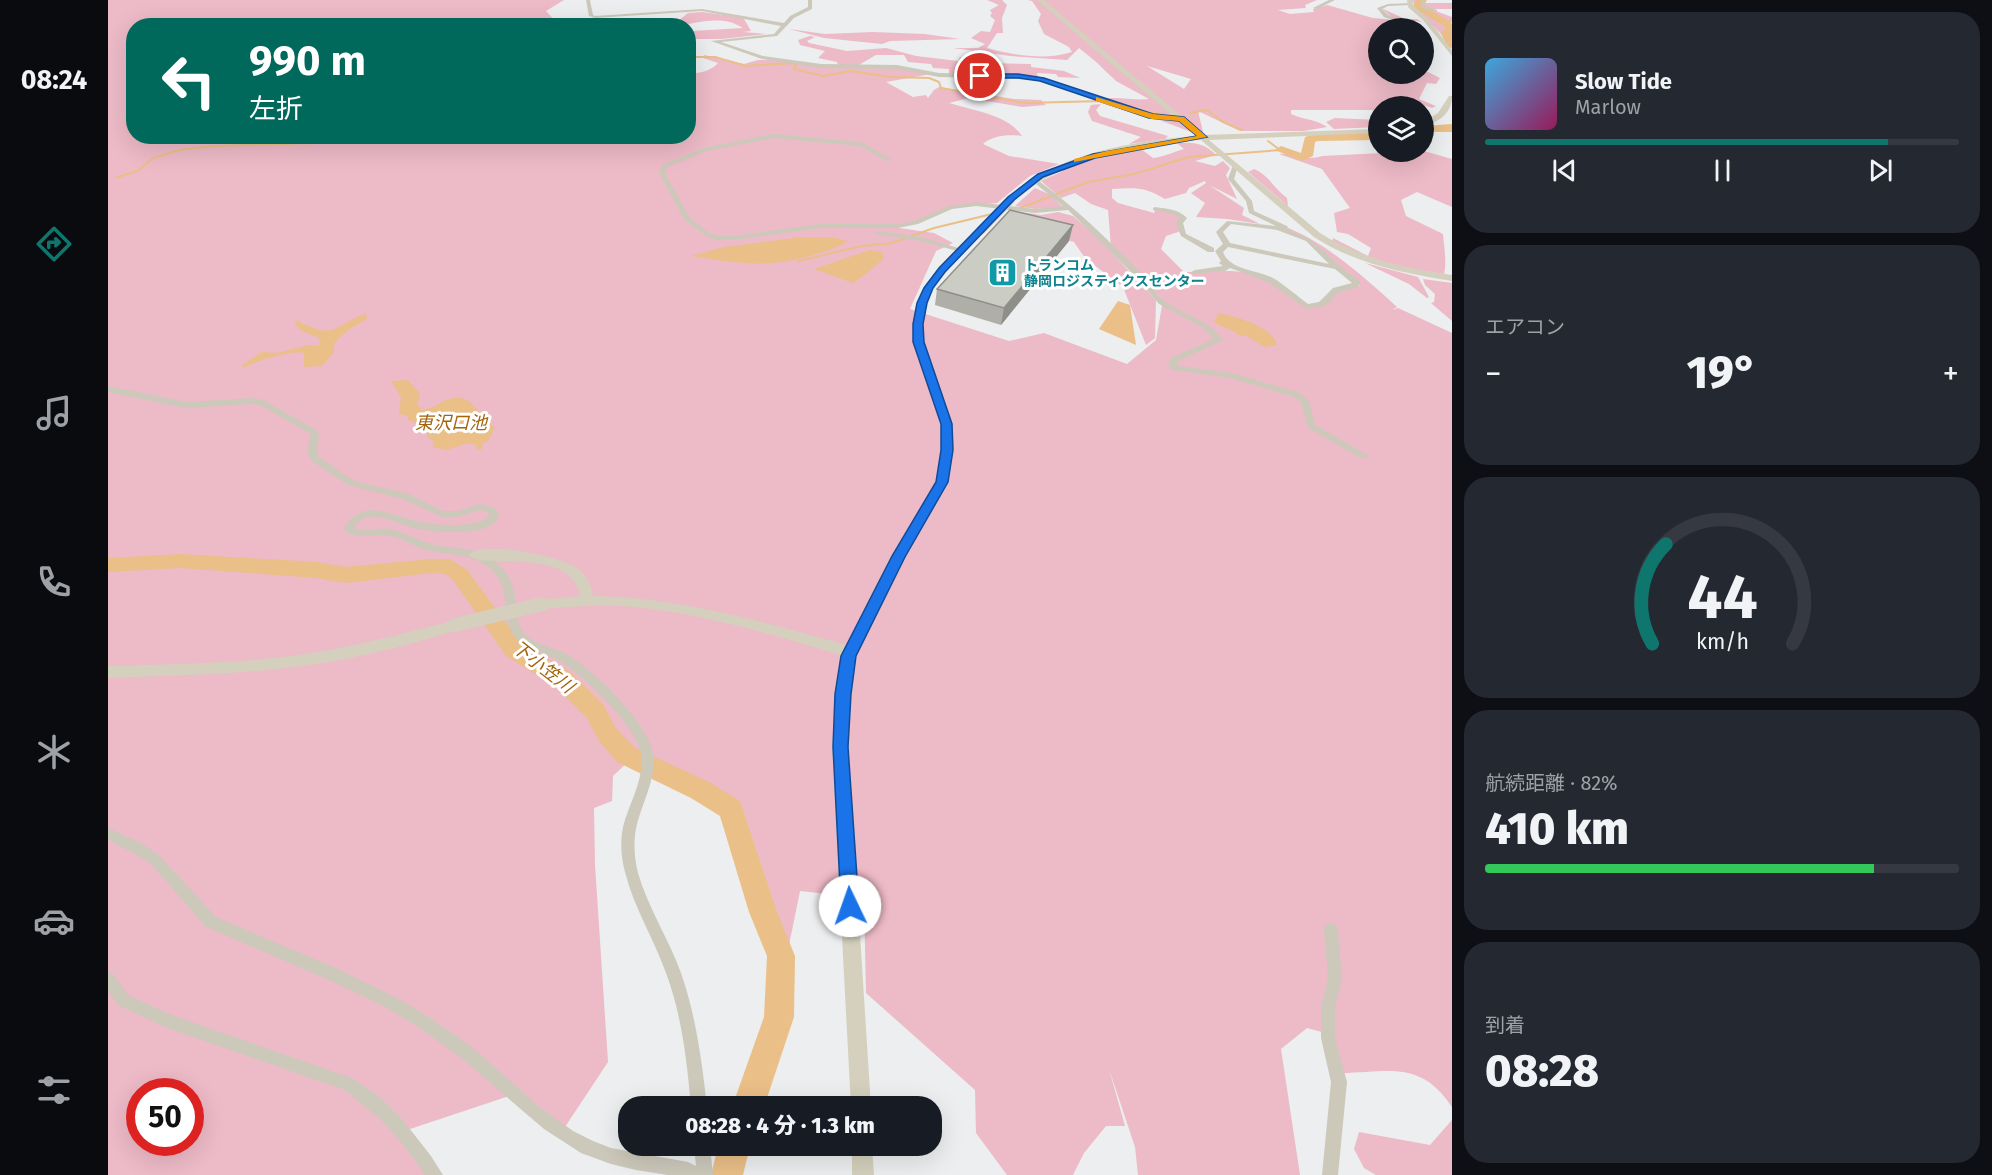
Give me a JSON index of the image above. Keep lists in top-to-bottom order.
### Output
{
  "water": ["東沢口池", "下小笠川"],
  "places": {
    "building": ["トランコム 静岡ロジスティクスセンター"]
  },
  "page": {
    "tabs": "08:24",
    "turn": ["990 m", "左折"],
    "song": ["Slow Tide", "Marlow"],
    "tile": [
      "エアコン",
      ["航続距離 · 82%", "410 km"],
      ["到着", "08:28"]
    ],
    "heat": ["−", "19°", "+"],
    "limit": "50",
    "trip": "08:28 · 4 分 · 1.3 km",
    "gauge": ["44", "km/h"]
  }
}
